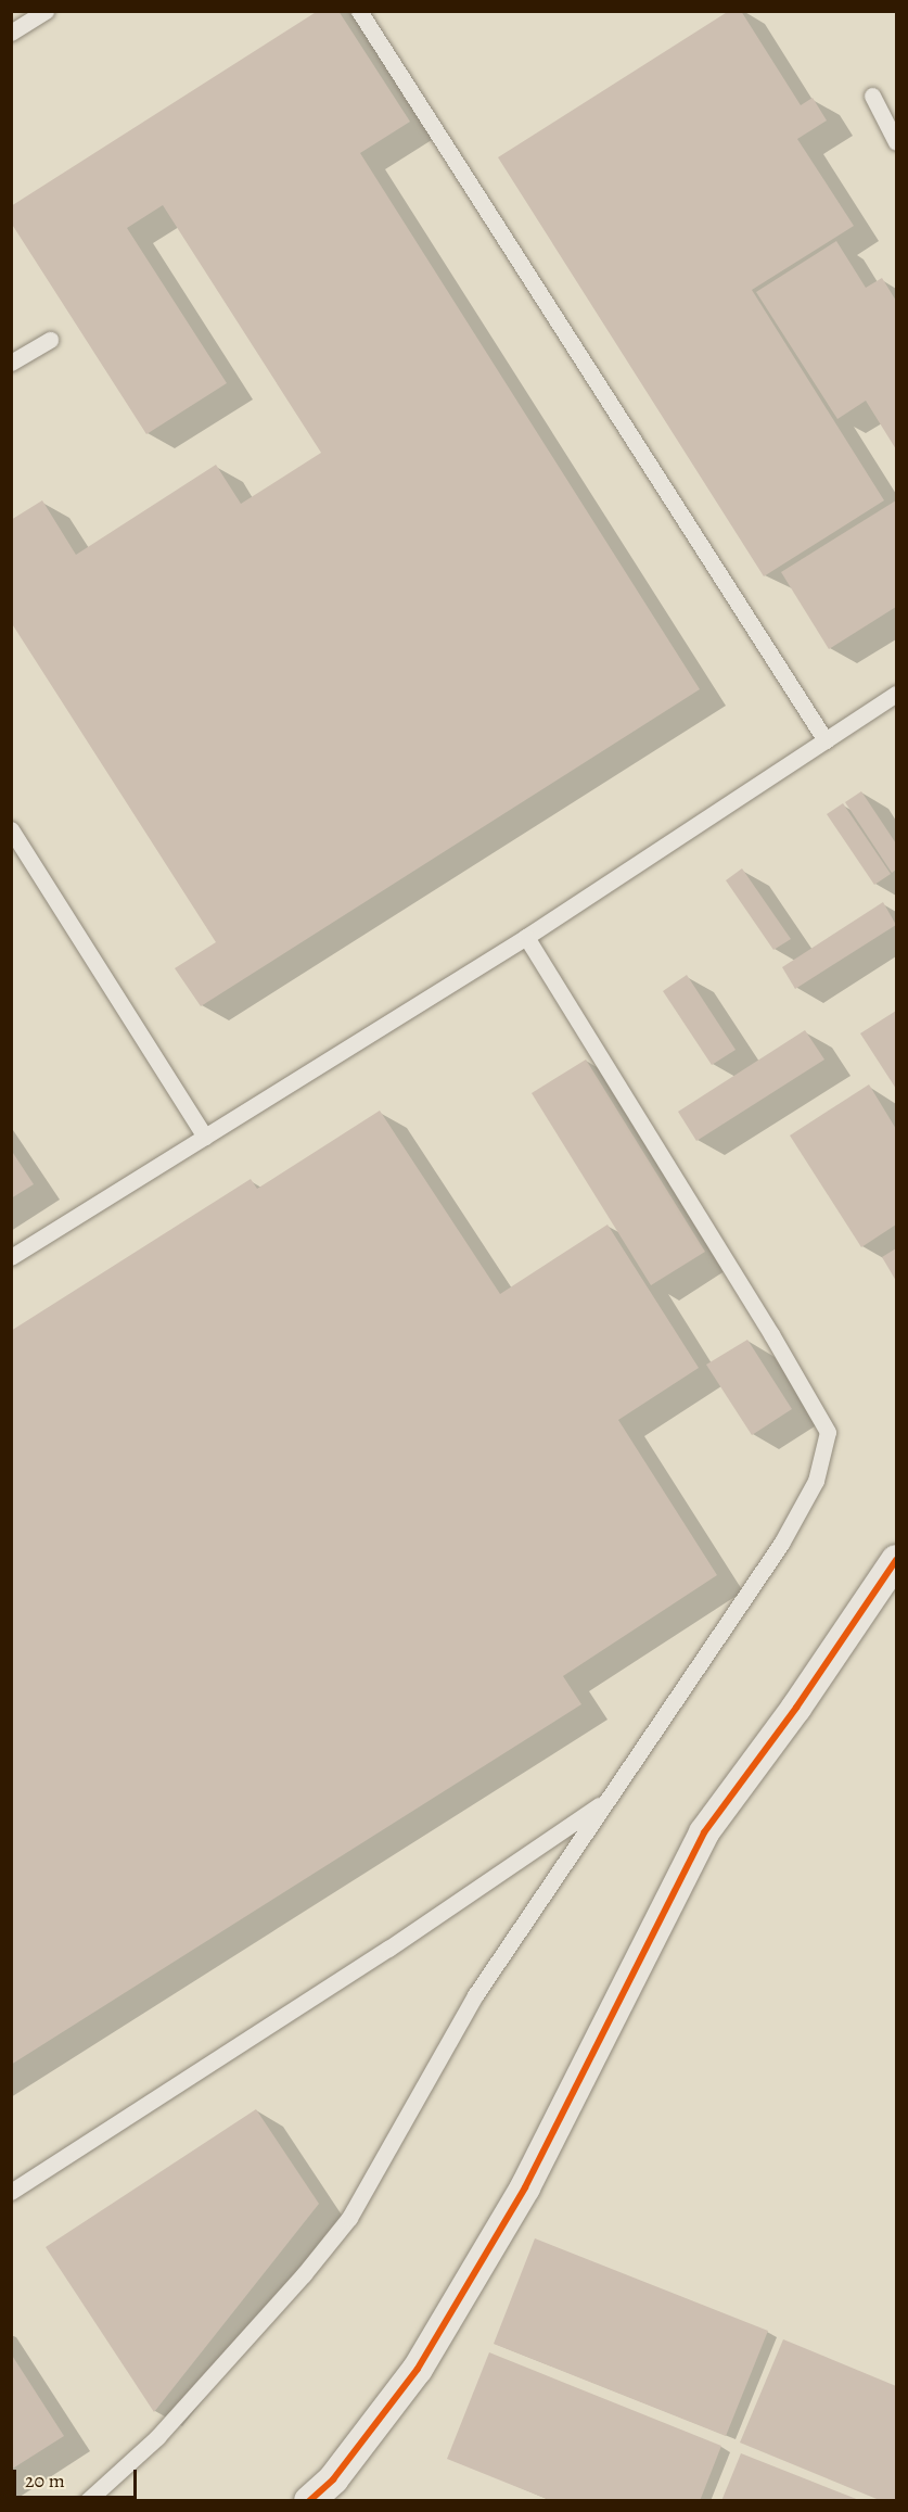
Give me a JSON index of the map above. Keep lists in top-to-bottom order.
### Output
{
  "scale_bar": "20 m"
}
